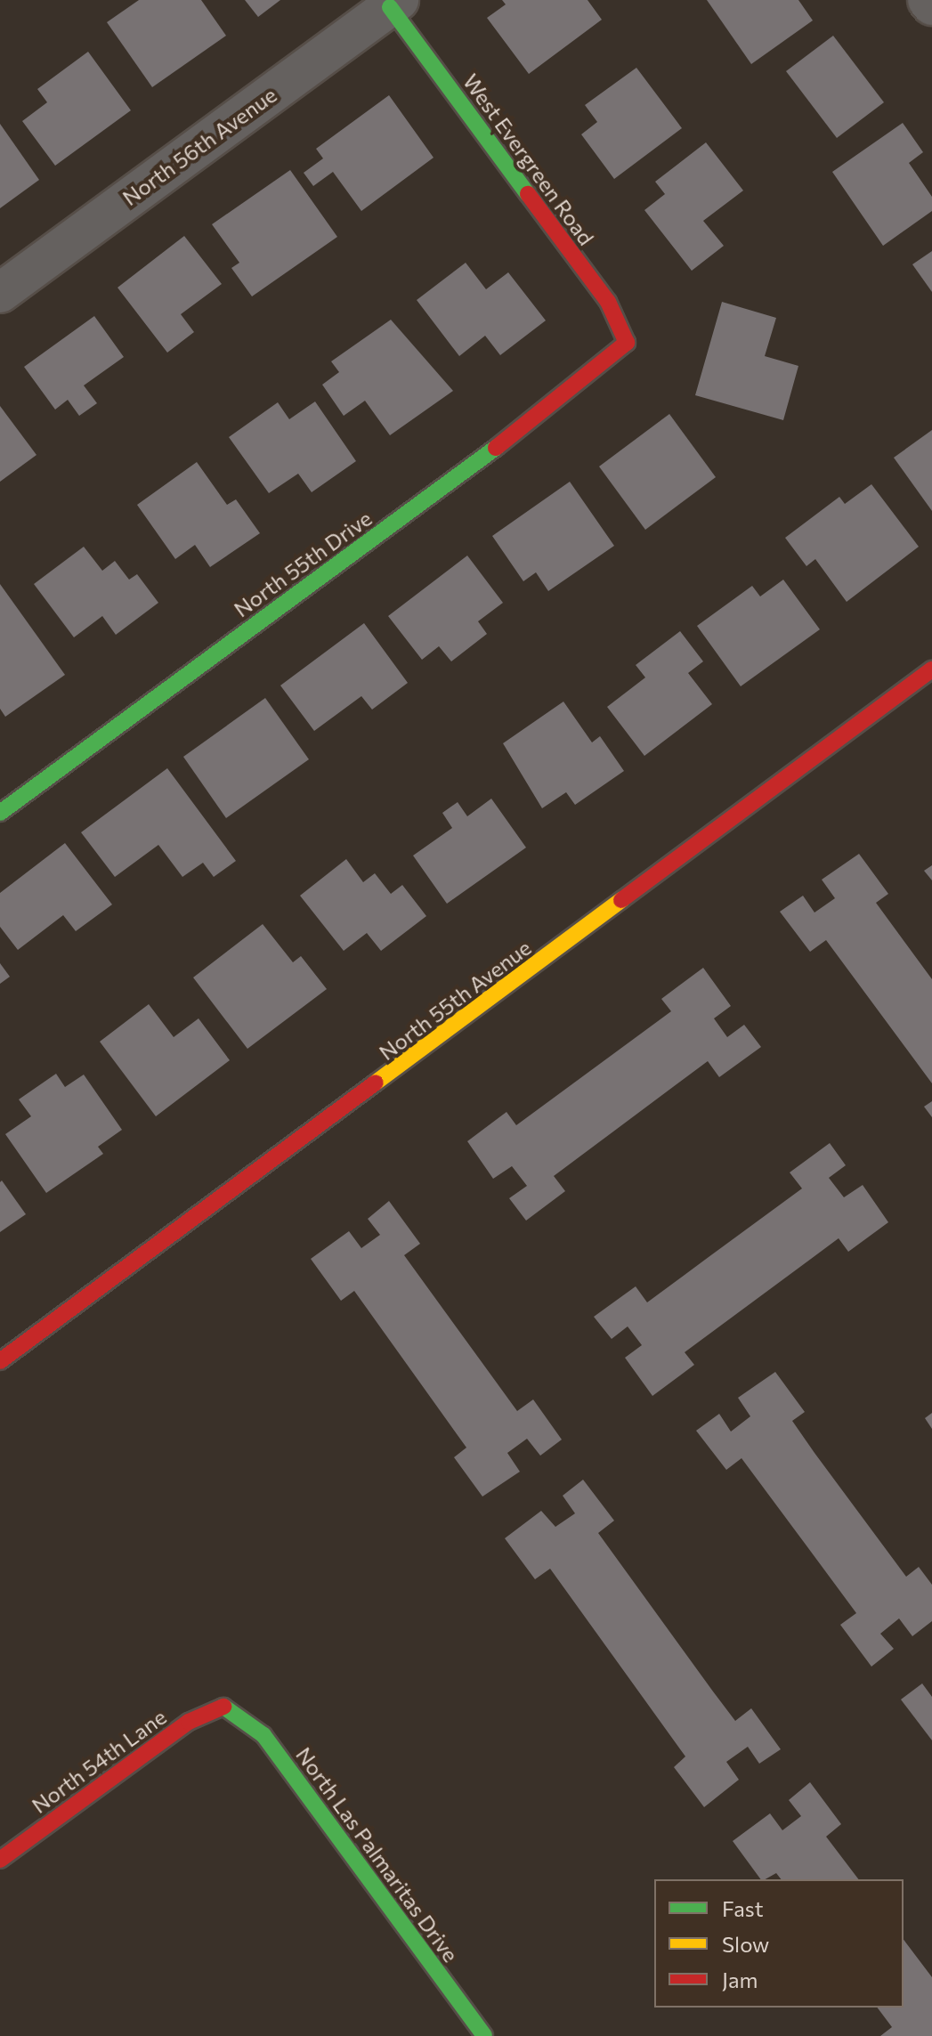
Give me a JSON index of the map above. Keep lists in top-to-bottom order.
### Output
{
  "streets": {
    "street": [
      "North 56th Avenue",
      "West Evergreen Road",
      "North 55th Drive",
      "North 55th Avenue",
      "North 54th Lane",
      "North Las Palmaritas Drive"
    ]
  },
  "crossings": [
    ["North 56th Avenue", "West Evergreen Road"],
    ["West Evergreen Road", "North 55th Drive"],
    ["North 54th Lane", "North Las Palmaritas Drive"]
  ],
  "legend": ["Fast", "Slow", "Jam"]
}
